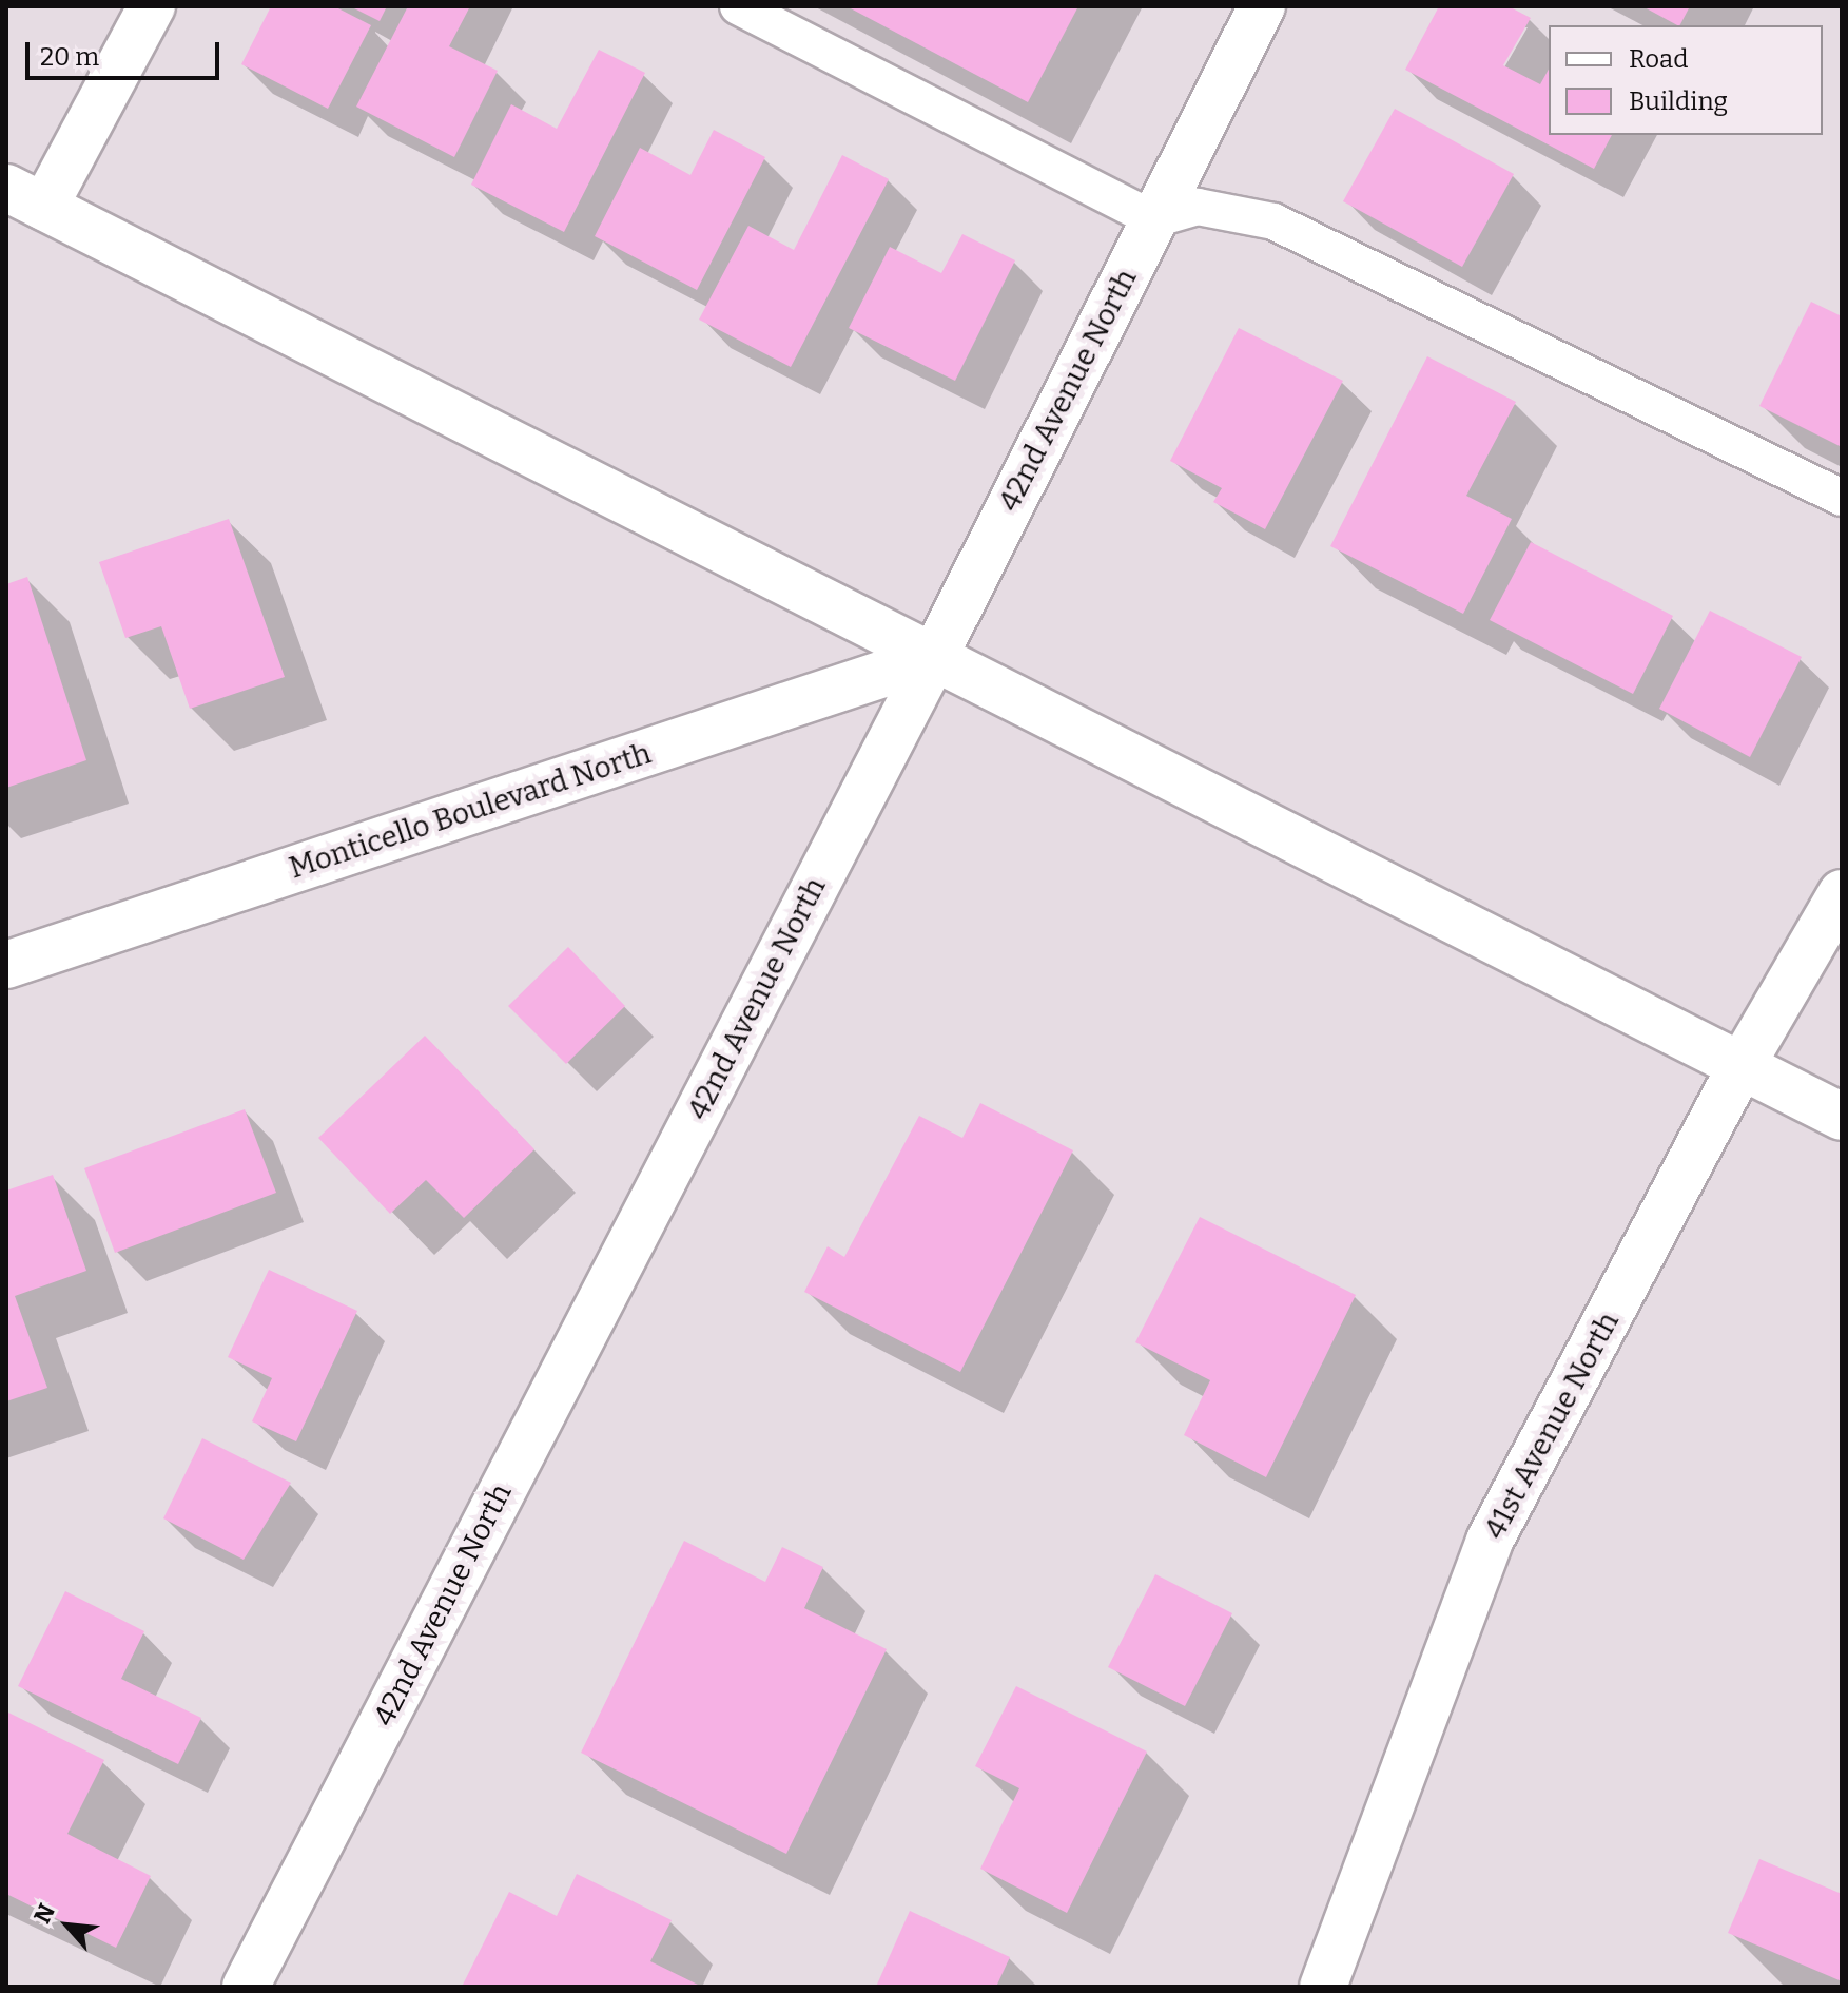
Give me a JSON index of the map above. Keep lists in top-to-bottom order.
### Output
{
  "streets": {
    "street": ["42nd Avenue North", "Monticello Boulevard North", "41st Avenue North"]
  },
  "crossings": [
    ["42nd Avenue North", "Monticello Boulevard North"]
  ],
  "legend": ["Road", "Building"],
  "scale_bar": "20 m",
  "north": "top left"
}
